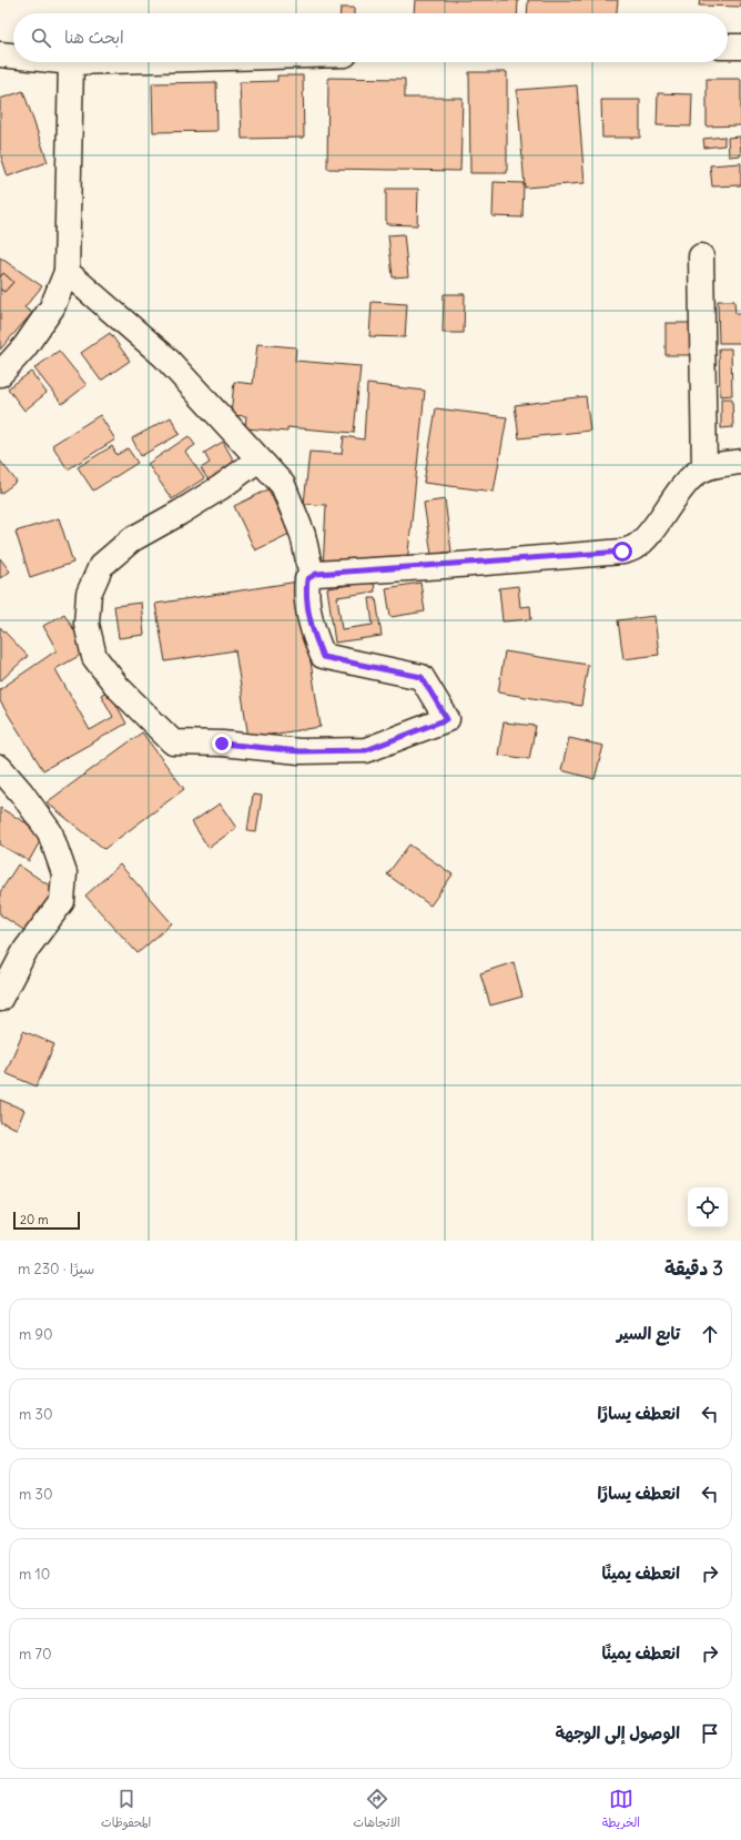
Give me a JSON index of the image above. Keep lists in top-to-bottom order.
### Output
{
  "scale_bar": "20 m",
  "page": {
    "search": "ابحث هنا",
    "scale": "20 m",
    "heading": ["3 دقيقة", "سيرًا · 230 m"],
    "list": [
      ["تابع السير", "90 m"],
      ["انعطف يسارًا", "30 m"],
      ["انعطف يسارًا", "30 m"],
      ["انعطف يمينًا", "10 m"],
      ["انعطف يمينًا", "70 m"],
      "الوصول إلى الوجهة"
    ],
    "nav": ["الخريطة", "الاتجاهات", "المحفوظات"]
  }
}
